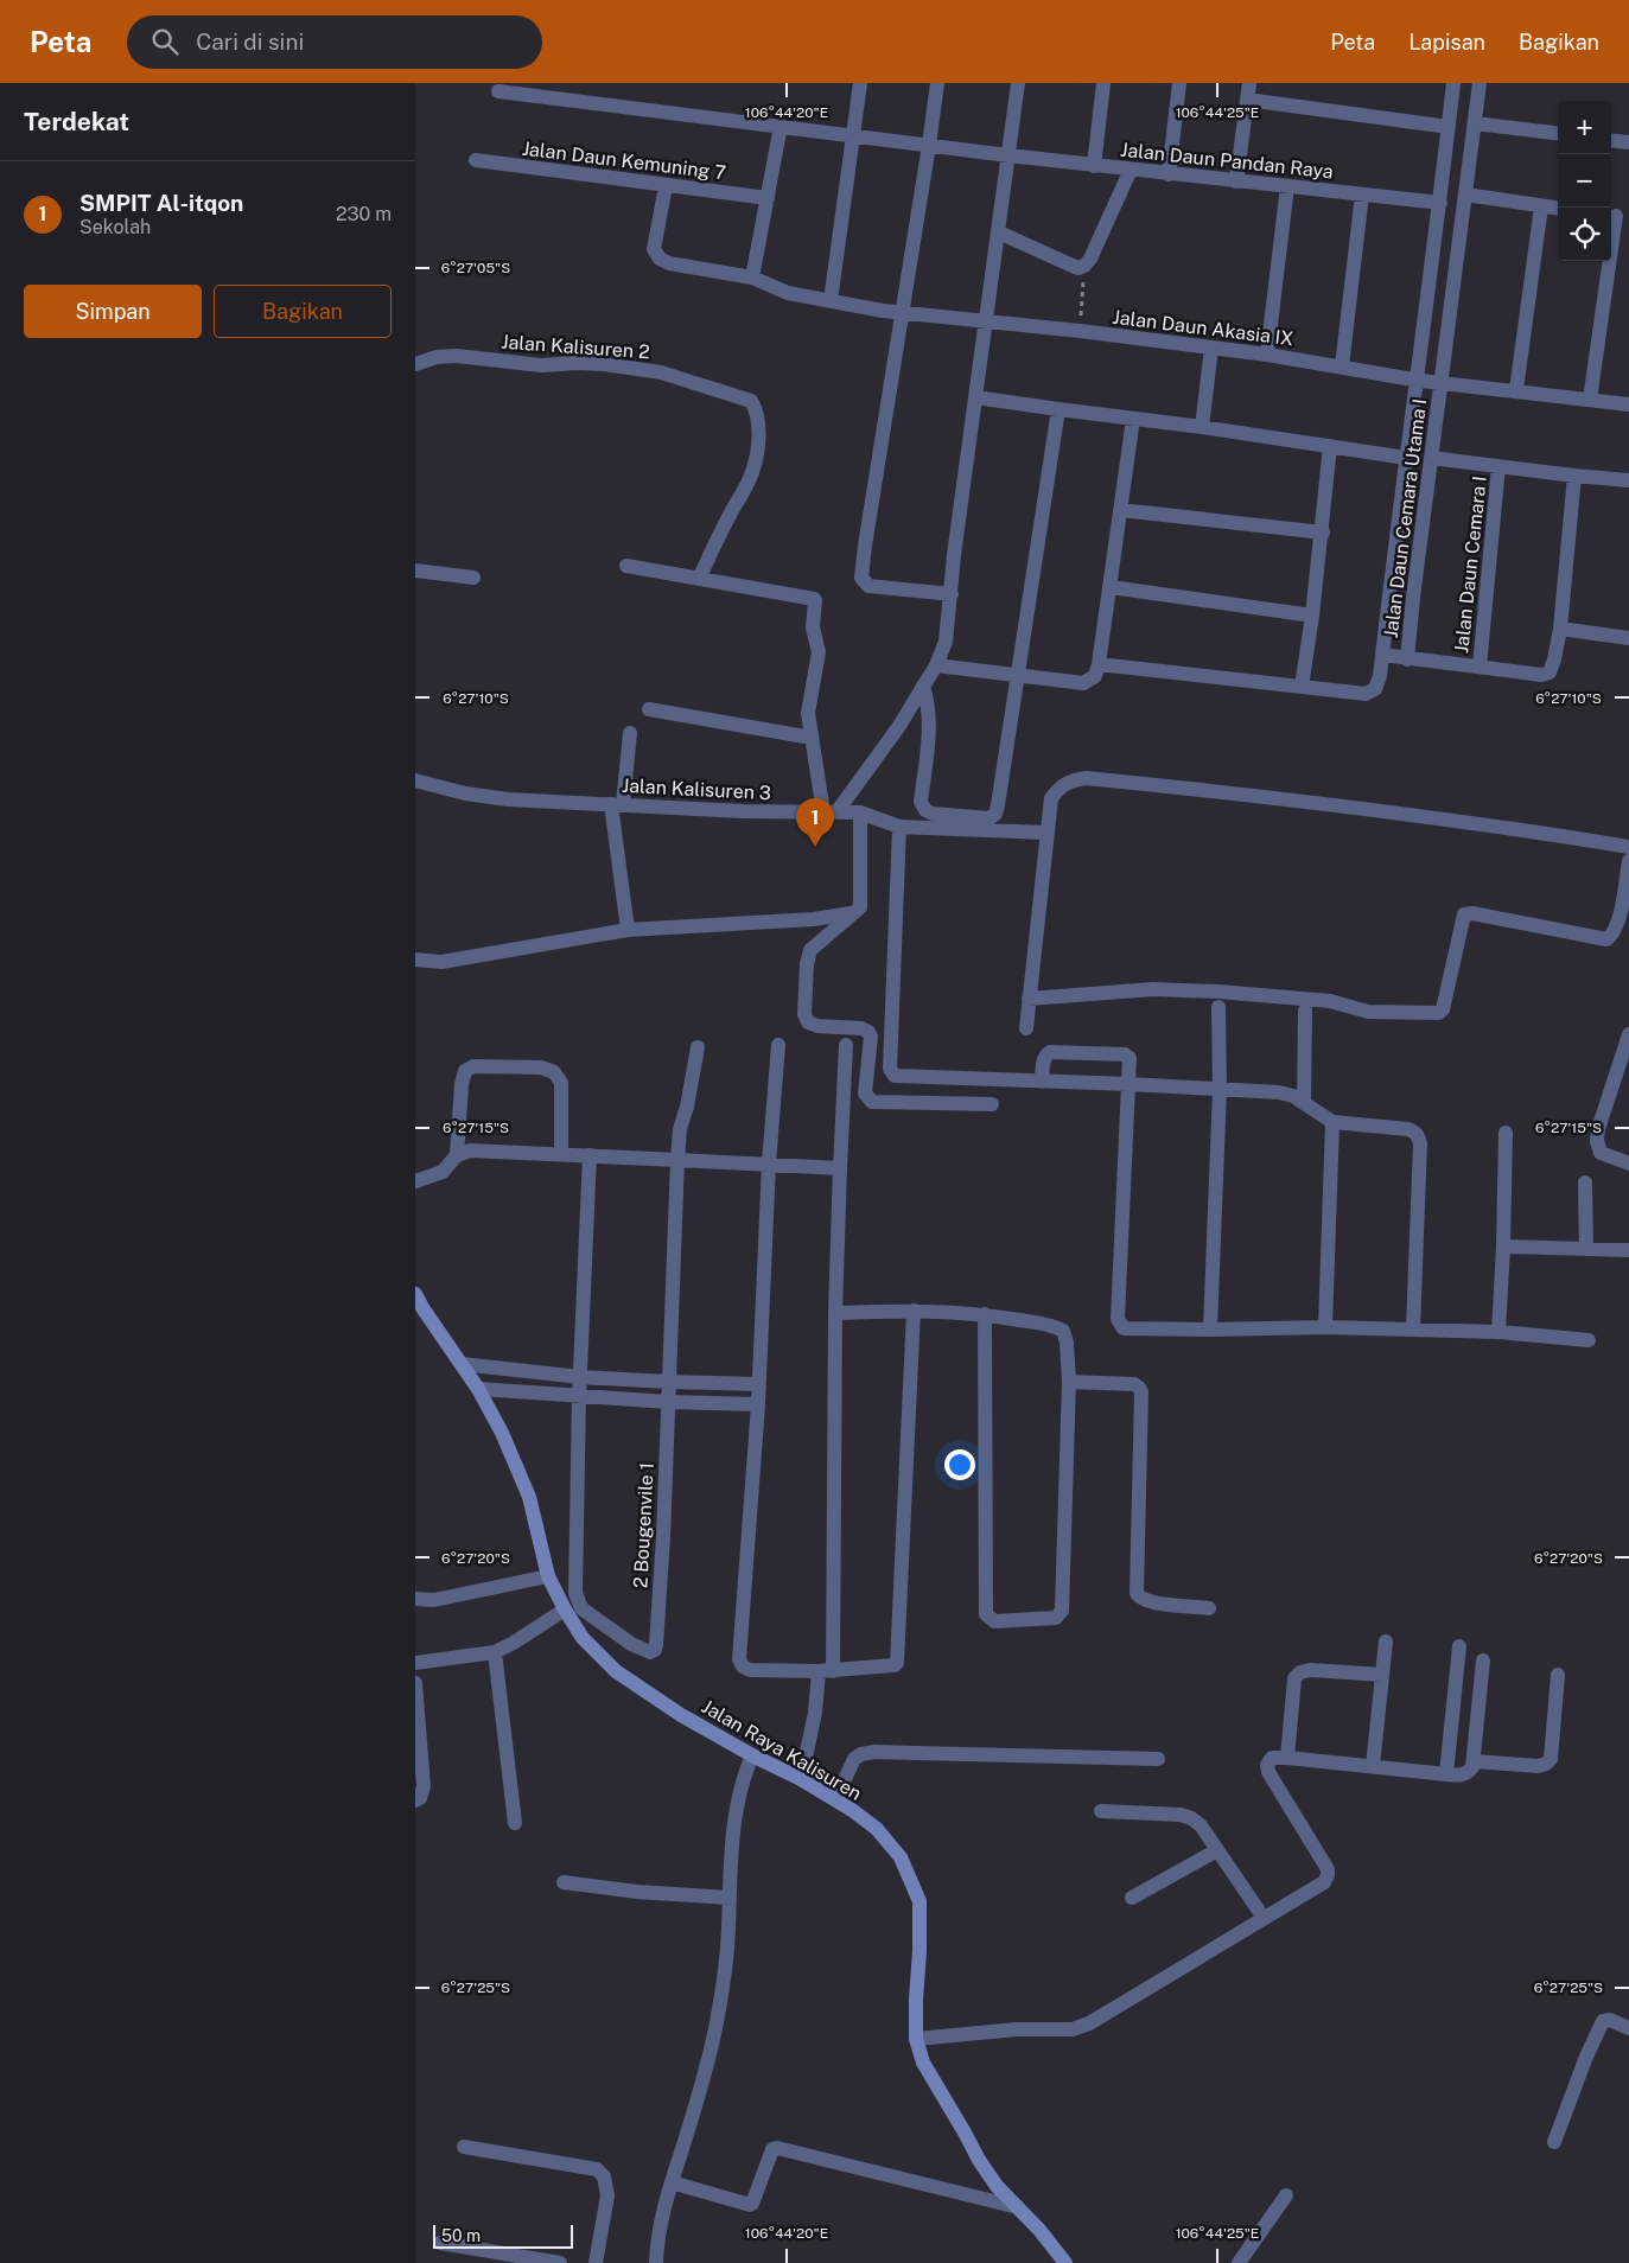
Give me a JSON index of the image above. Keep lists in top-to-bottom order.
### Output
{
  "streets": {
    "main road": ["Jalan Raya Kalisuren"],
    "street": [
      "Jalan Daun Kemuning 7",
      "Jalan Daun Pandan Raya",
      "Jalan Daun Akasia IX",
      "Jalan Kalisuren 2",
      "Jalan Daun Cemara Utama I",
      "Jalan Daun Cemara I",
      "Jalan Kalisuren 3",
      "2 Bougenvile 1"
    ]
  },
  "crossings": [
    ["Jalan Daun Kemuning 7", "Jalan Daun Akasia IX"],
    ["Jalan Daun Akasia IX", "Jalan Daun Cemara Utama I"]
  ],
  "scale_bar": "50 m",
  "page": {
    "header": "Peta",
    "search": "Cari di sini",
    "nav": ["Peta", "Lapisan", "Bagikan"],
    "heading": "Terdekat",
    "map_buttons": ["+", "−"],
    "list": [
      {
        "mark": "1",
        "name": "SMPIT Al-itqon",
        "note": "Sekolah",
        "value": "230 m"
      }
    ],
    "buttons": ["Simpan", "Bagikan"],
    "pins": "1",
    "scale": "50 m"
  },
  "coordinates": [
    "106°44'20\"E",
    "106°44'25\"E",
    "6°27'05\"S",
    "6°27'10\"S",
    "6°27'15\"S",
    "6°27'20\"S",
    "6°27'25\"S"
  ]
}
